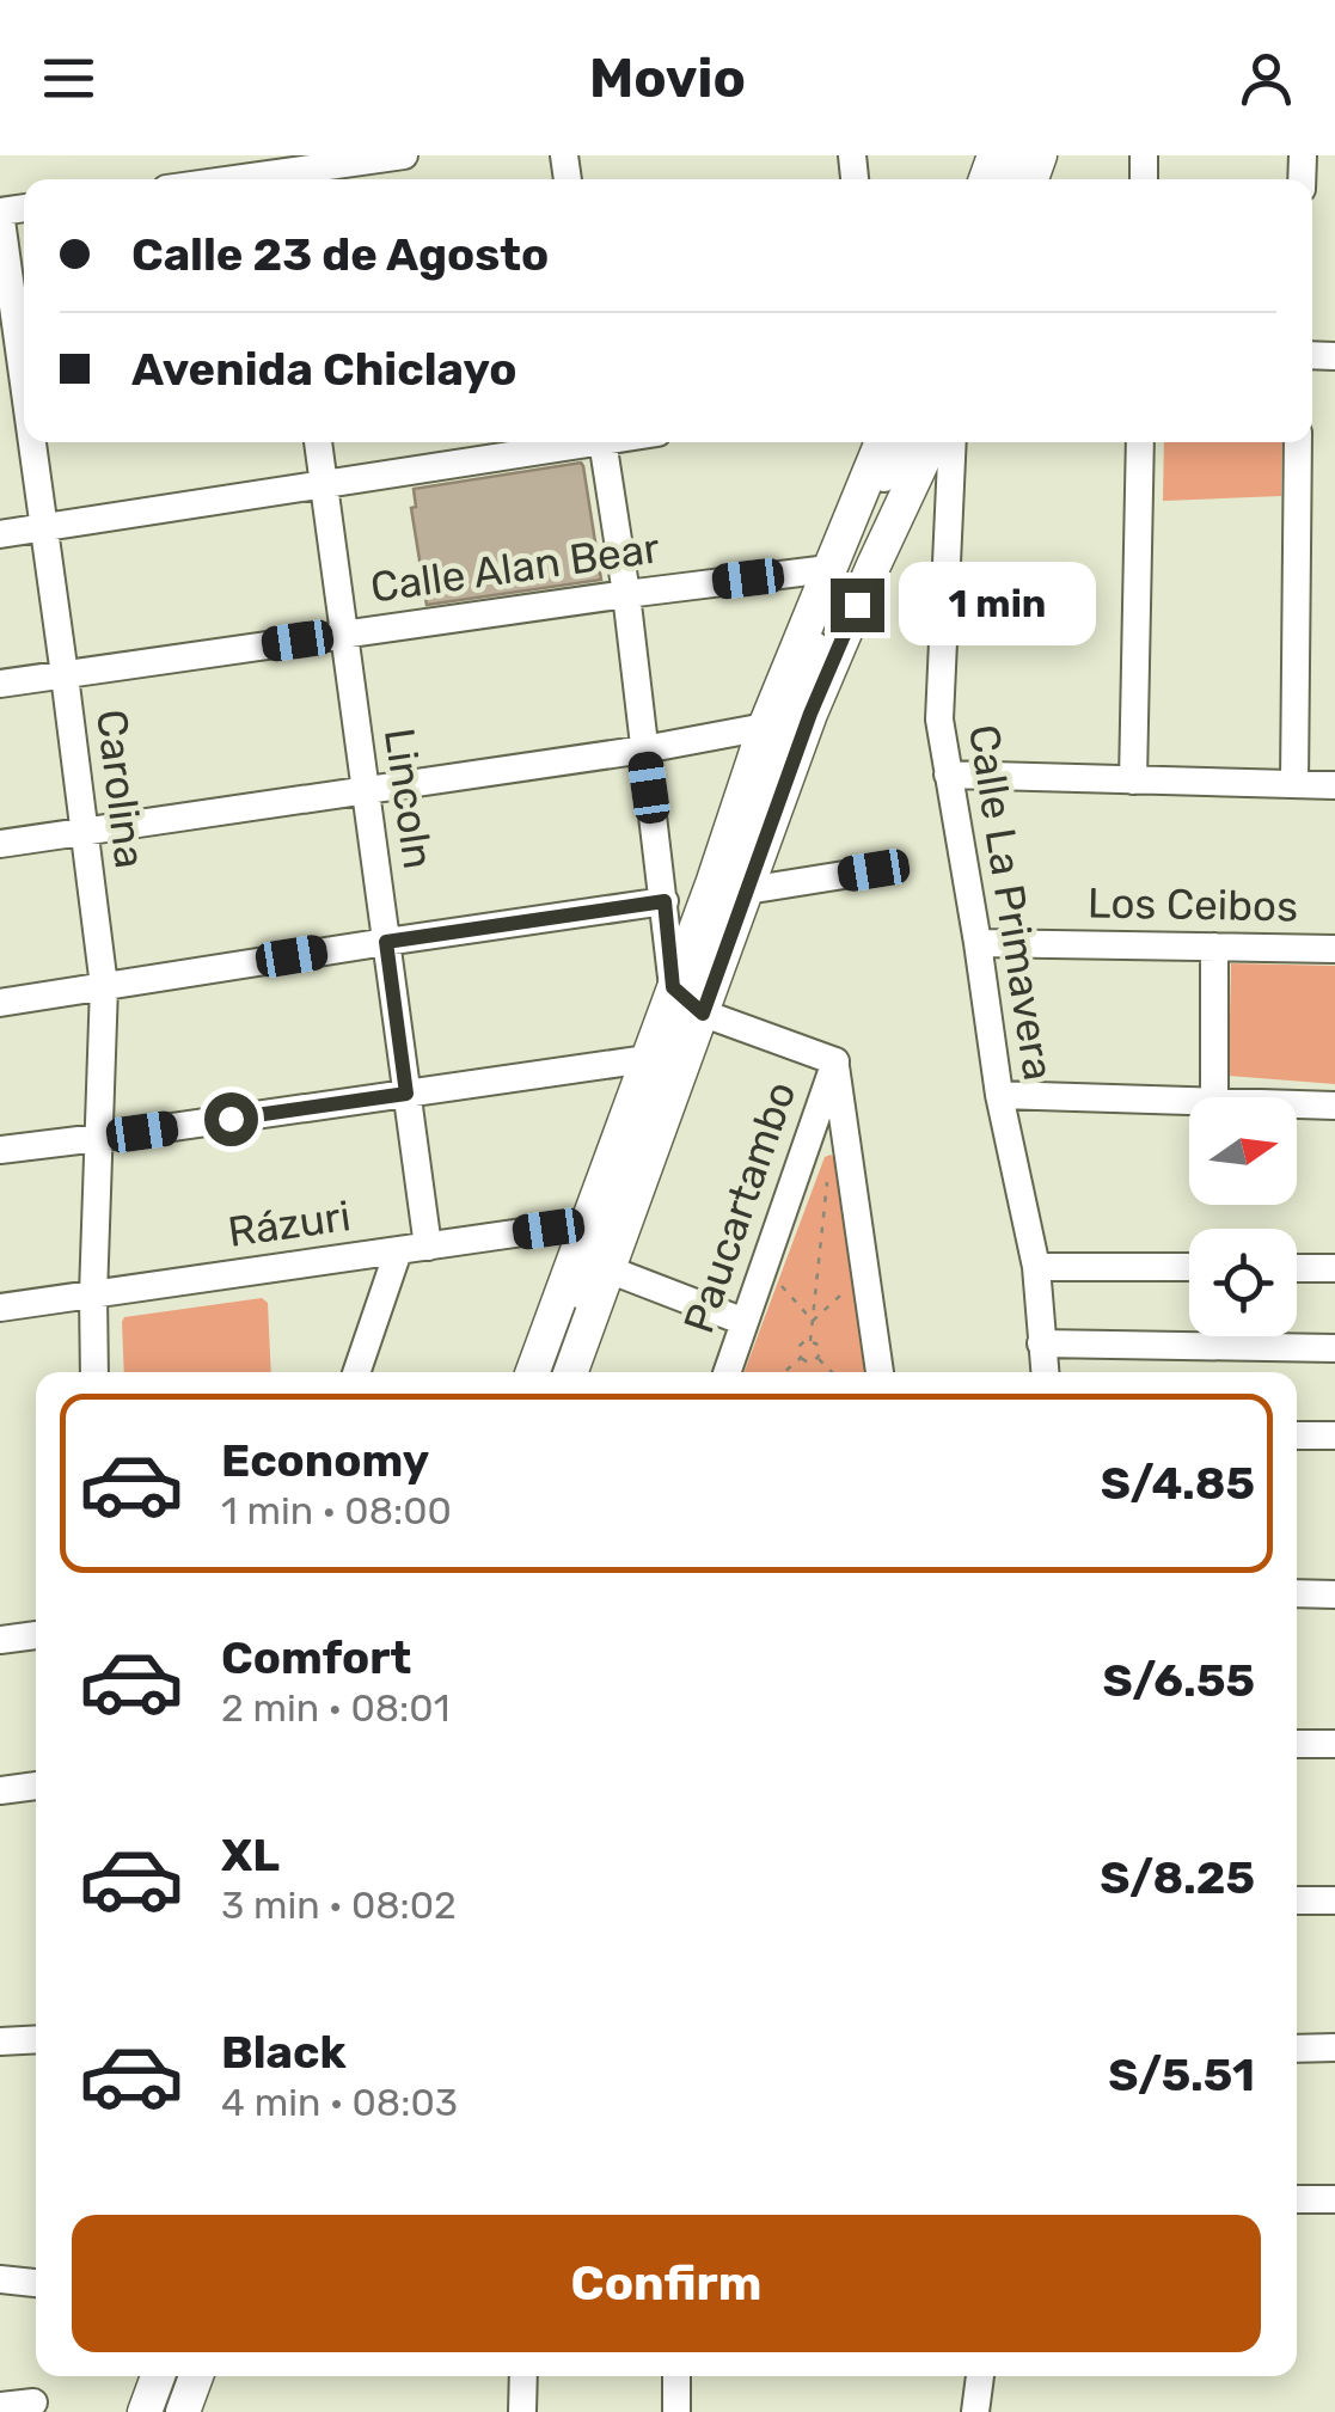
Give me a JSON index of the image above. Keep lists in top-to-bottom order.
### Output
{
  "streets": {
    "street": [
      "Calle Alan Bear",
      "Carolina",
      "Lincoln",
      "Calle La Primavera",
      "Los Ceibos",
      "Paucartambo",
      "Rázuri"
    ]
  },
  "crossings": [
    ["Calle Alan Bear", "Carolina"],
    ["Calle Alan Bear", "Lincoln"],
    ["Carolina", "Rázuri"],
    ["Lincoln", "Rázuri"],
    ["Calle La Primavera", "Los Ceibos"]
  ],
  "north": "right",
  "page": {
    "header": "Movio",
    "banner": ["Calle 23 de Agosto", "Avenida Chiclayo"],
    "bubble": "1 min",
    "list": [
      {
        "name": "Economy",
        "note": "1 min · 08:00",
        "value": "S/4.85"
      },
      {
        "name": "Comfort",
        "note": "2 min · 08:01",
        "value": "S/6.55"
      },
      {
        "name": "XL",
        "note": "3 min · 08:02",
        "value": "S/8.25"
      },
      {
        "name": "Black",
        "note": "4 min · 08:03",
        "value": "S/5.51"
      }
    ],
    "buttons": "Confirm"
  }
}
